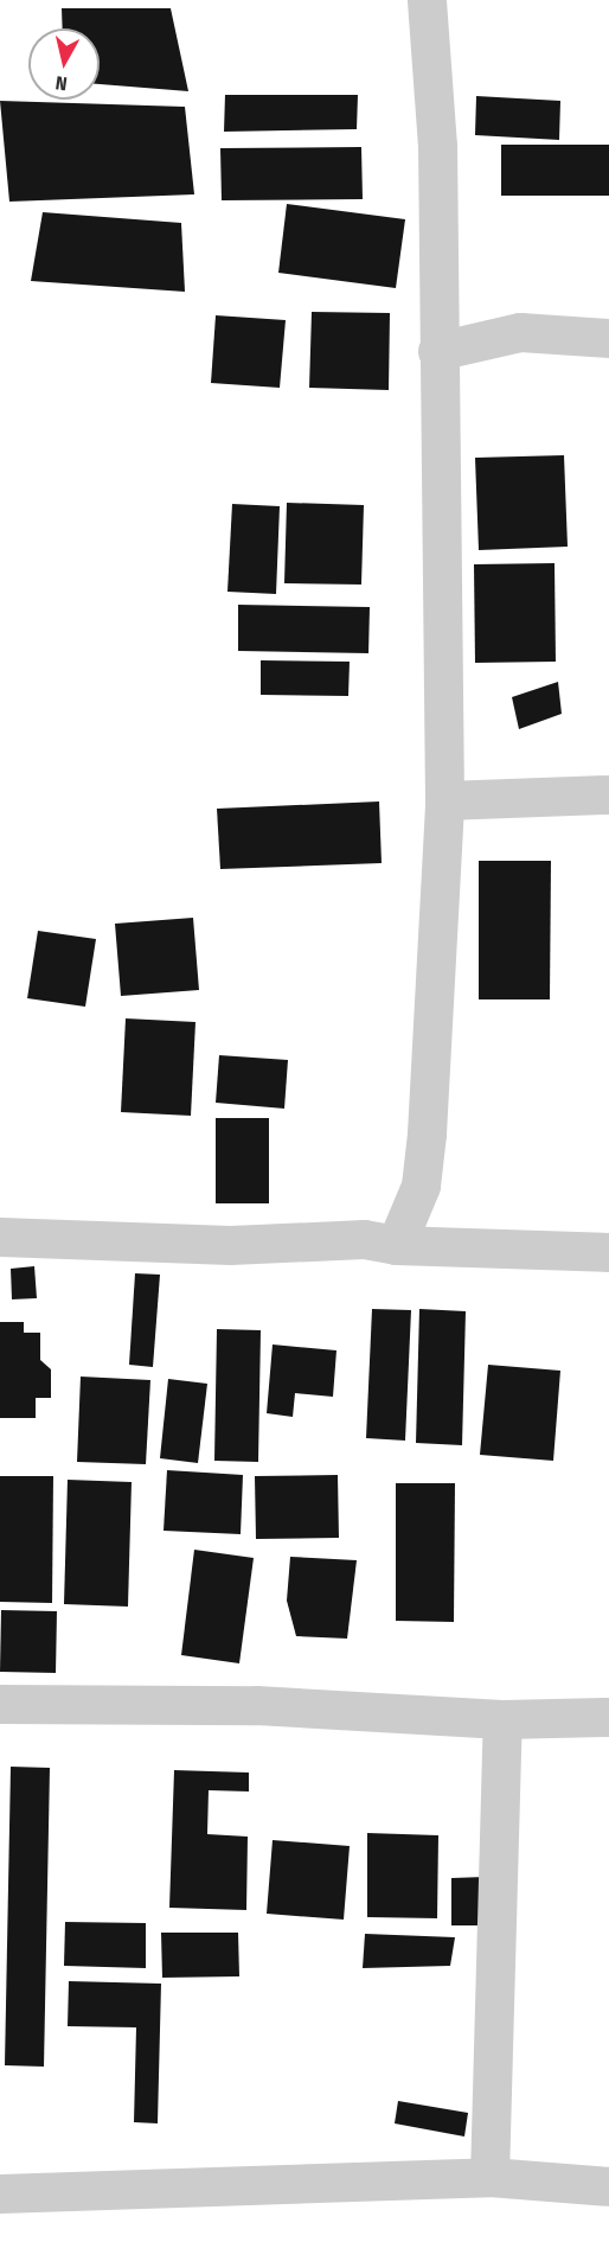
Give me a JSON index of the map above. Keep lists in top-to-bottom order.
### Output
{
  "north": "bottom"
}
